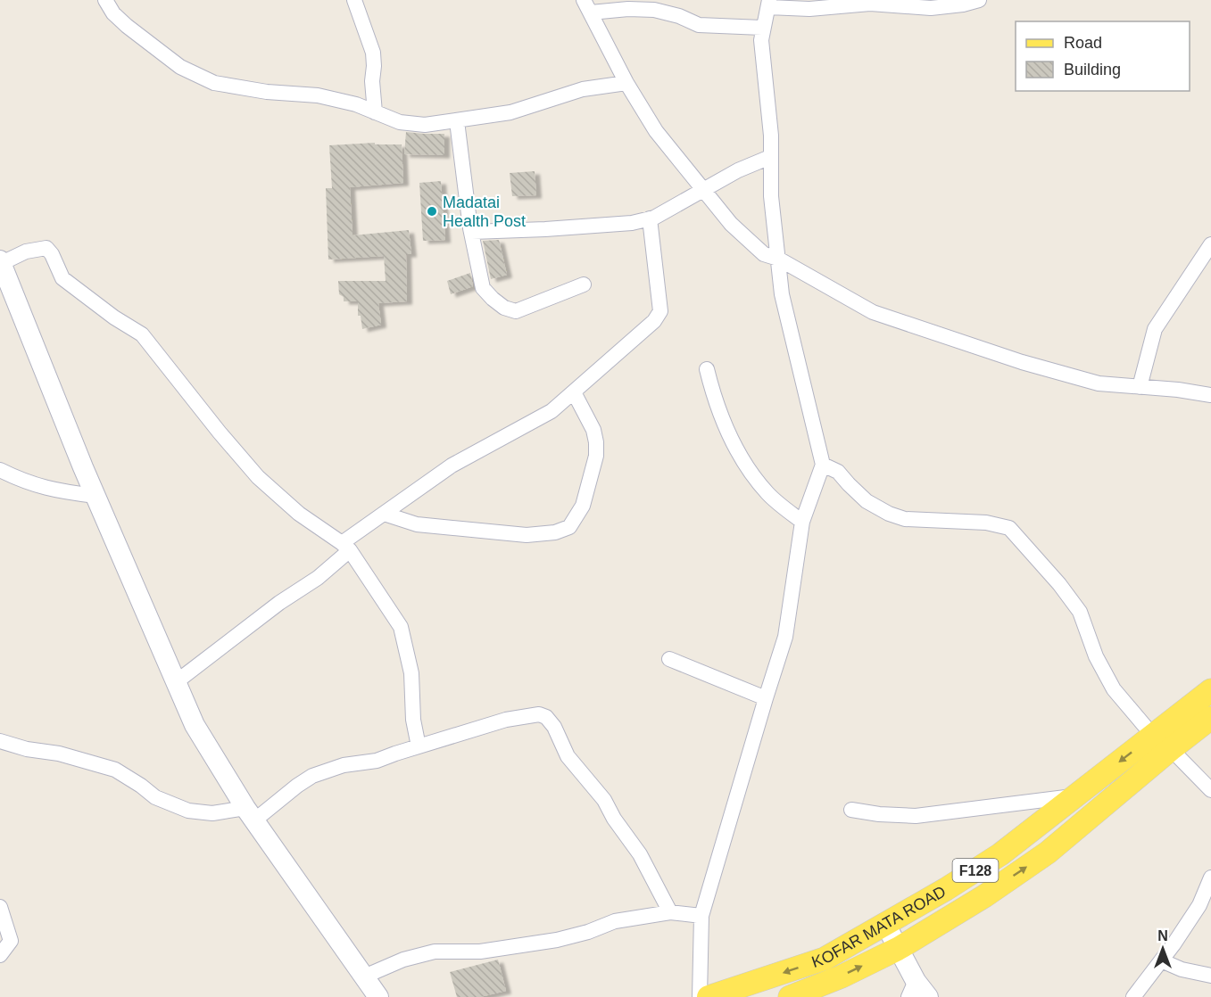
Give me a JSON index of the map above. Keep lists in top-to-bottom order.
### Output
{
  "streets": {
    "main road": ["F128", "KOFAR MATA ROAD"]
  },
  "places": ["Madatai Health Post"],
  "legend": ["Road", "Building"],
  "north": "top"
}
